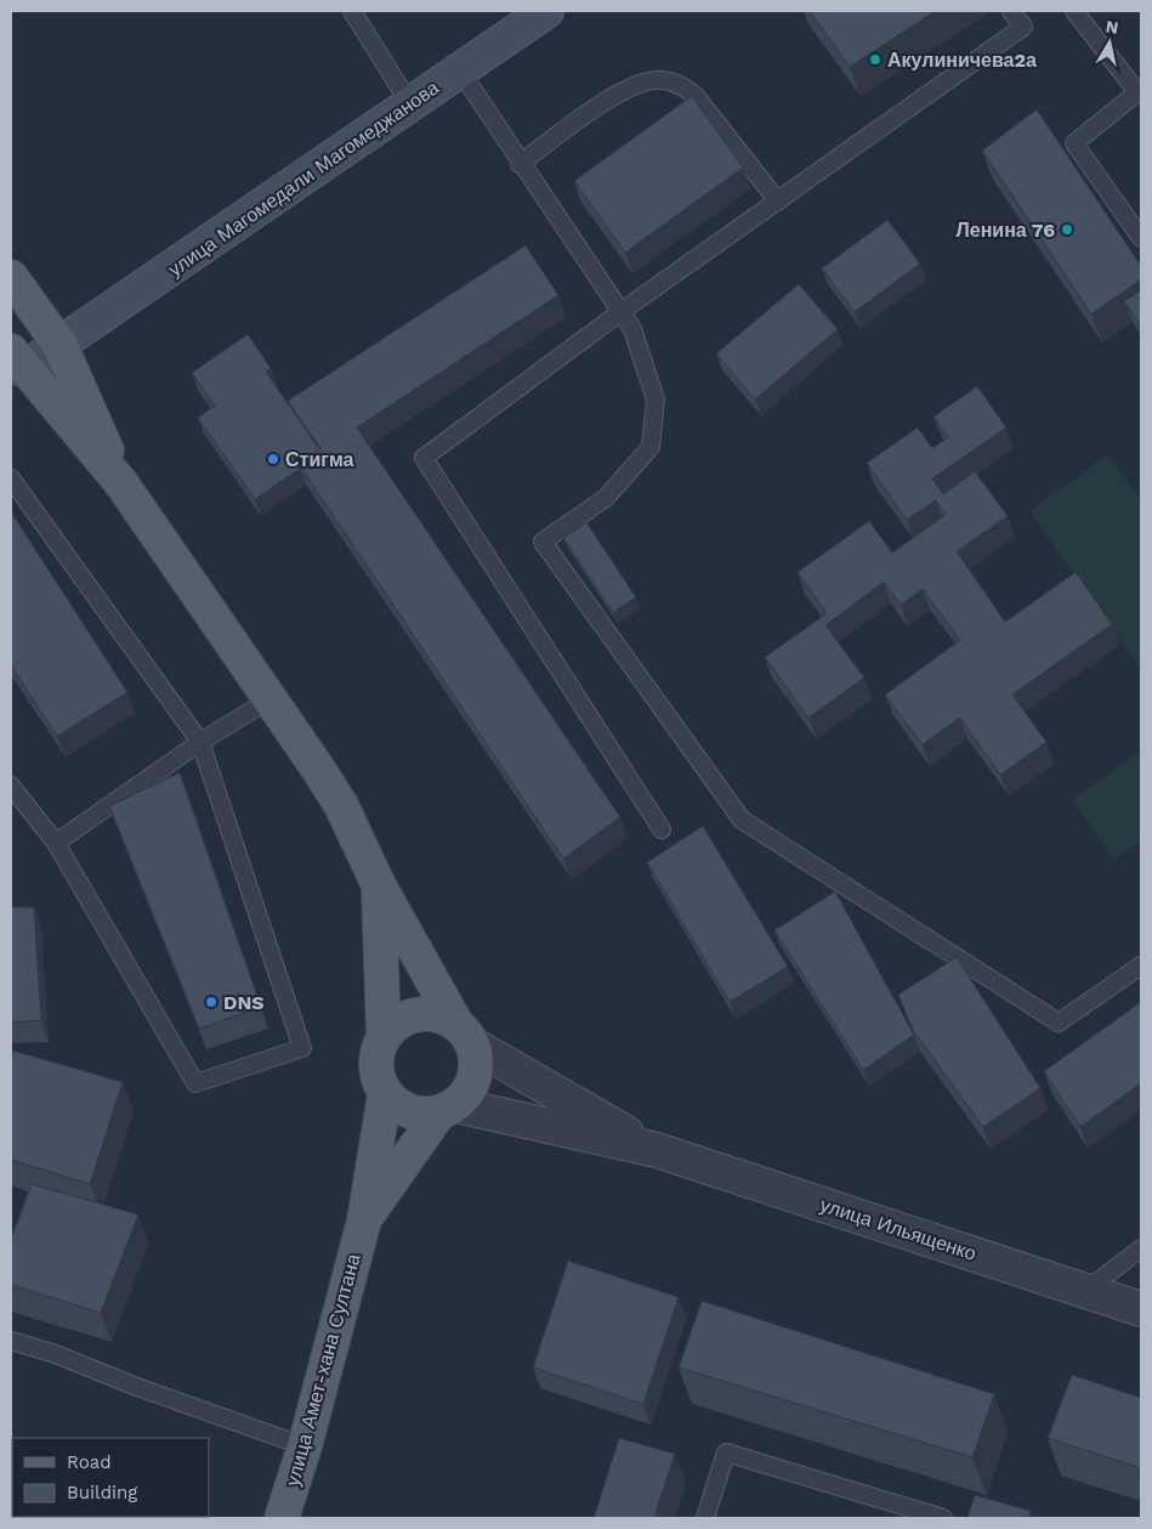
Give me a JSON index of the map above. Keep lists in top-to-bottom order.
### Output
{
  "streets": {
    "main road": ["улица Магомедали Магомеджанова", "улица Амет-хана Султана"],
    "street": ["улица Ильященко"]
  },
  "places": [
    "Акулиничева2а",
    "Ленина 76",
    "Стигма",
    "DNS"
  ],
  "legend": ["Road", "Building"],
  "north": "top"
}
